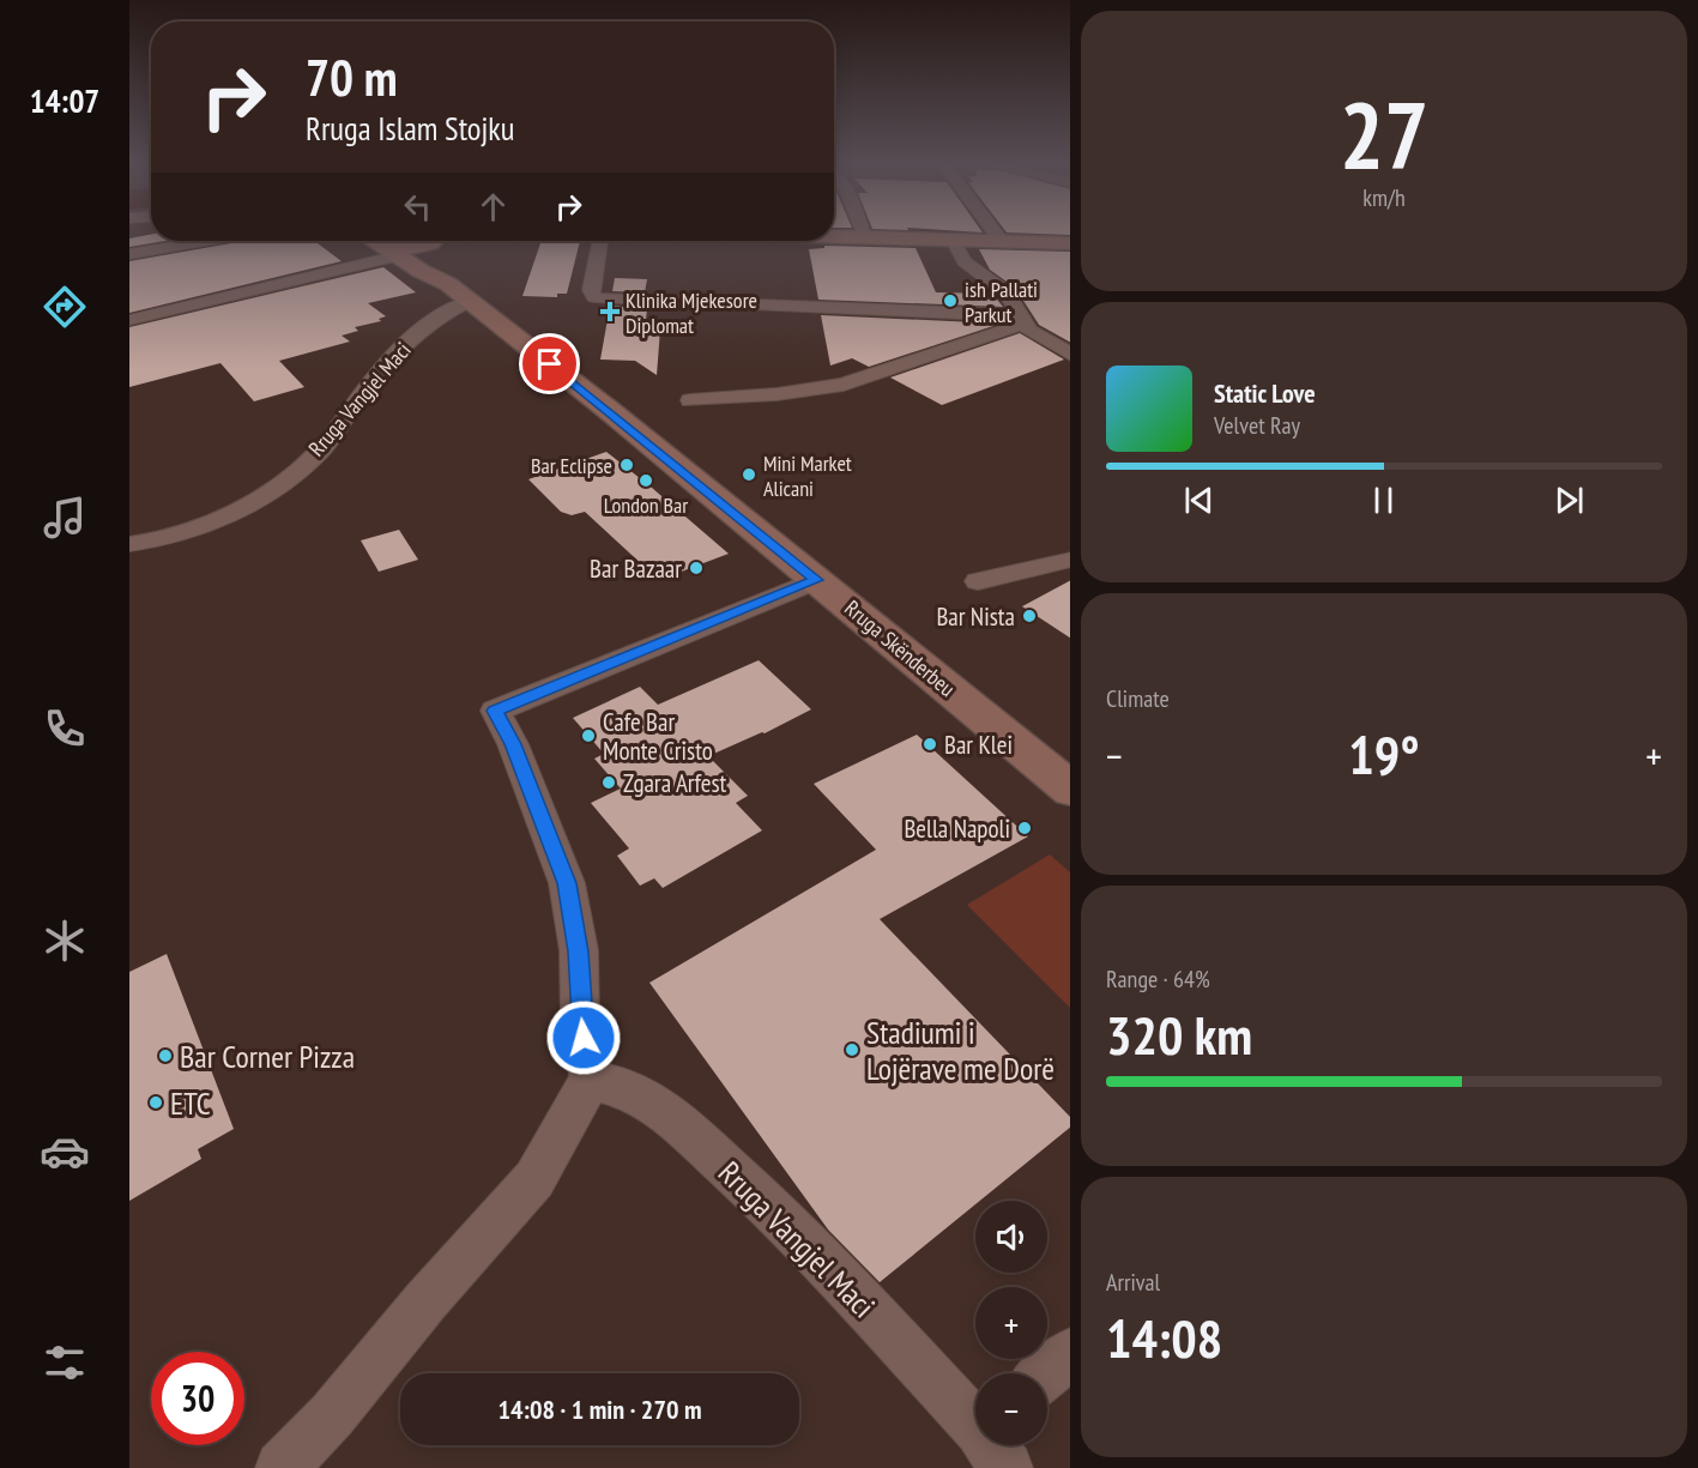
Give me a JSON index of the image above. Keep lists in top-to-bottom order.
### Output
{
  "streets": {
    "street": ["Rruga Vangjel Maci", "Rruga Skënderbeu"]
  },
  "crossings": [
    ["Rruga Vangjel Maci", "Rruga Skënderbeu"]
  ],
  "places": {
    "other": [
      "ish Pallati Parkut",
      "Bar Eclipse",
      "Mini Market Alicani",
      "London Bar",
      "Bar Bazaar",
      "Bar Nista",
      "Cafe Bar Monte Cristo",
      "Bar Klei",
      "Zgara Arfest",
      "Bella Napoli",
      "Stadiumi i Lojërave me Dorë",
      "Bar Corner Pizza",
      "ETC"
    ],
    "health": ["Klinika Mjekesore Diplomat"]
  },
  "page": {
    "tabs": "14:07",
    "tile": [
      ["27", "km/h"],
      "Climate",
      ["Range · 64%", "320 km"],
      ["Arrival", "14:08"]
    ],
    "turn": ["70 m", "Rruga Islam Stojku"],
    "song": ["Static Love", "Velvet Ray"],
    "heat": ["−", "19°", "+"],
    "map_buttons": ["+", "−"],
    "limit": "30",
    "trip": "14:08 · 1 min · 270 m"
  }
}
